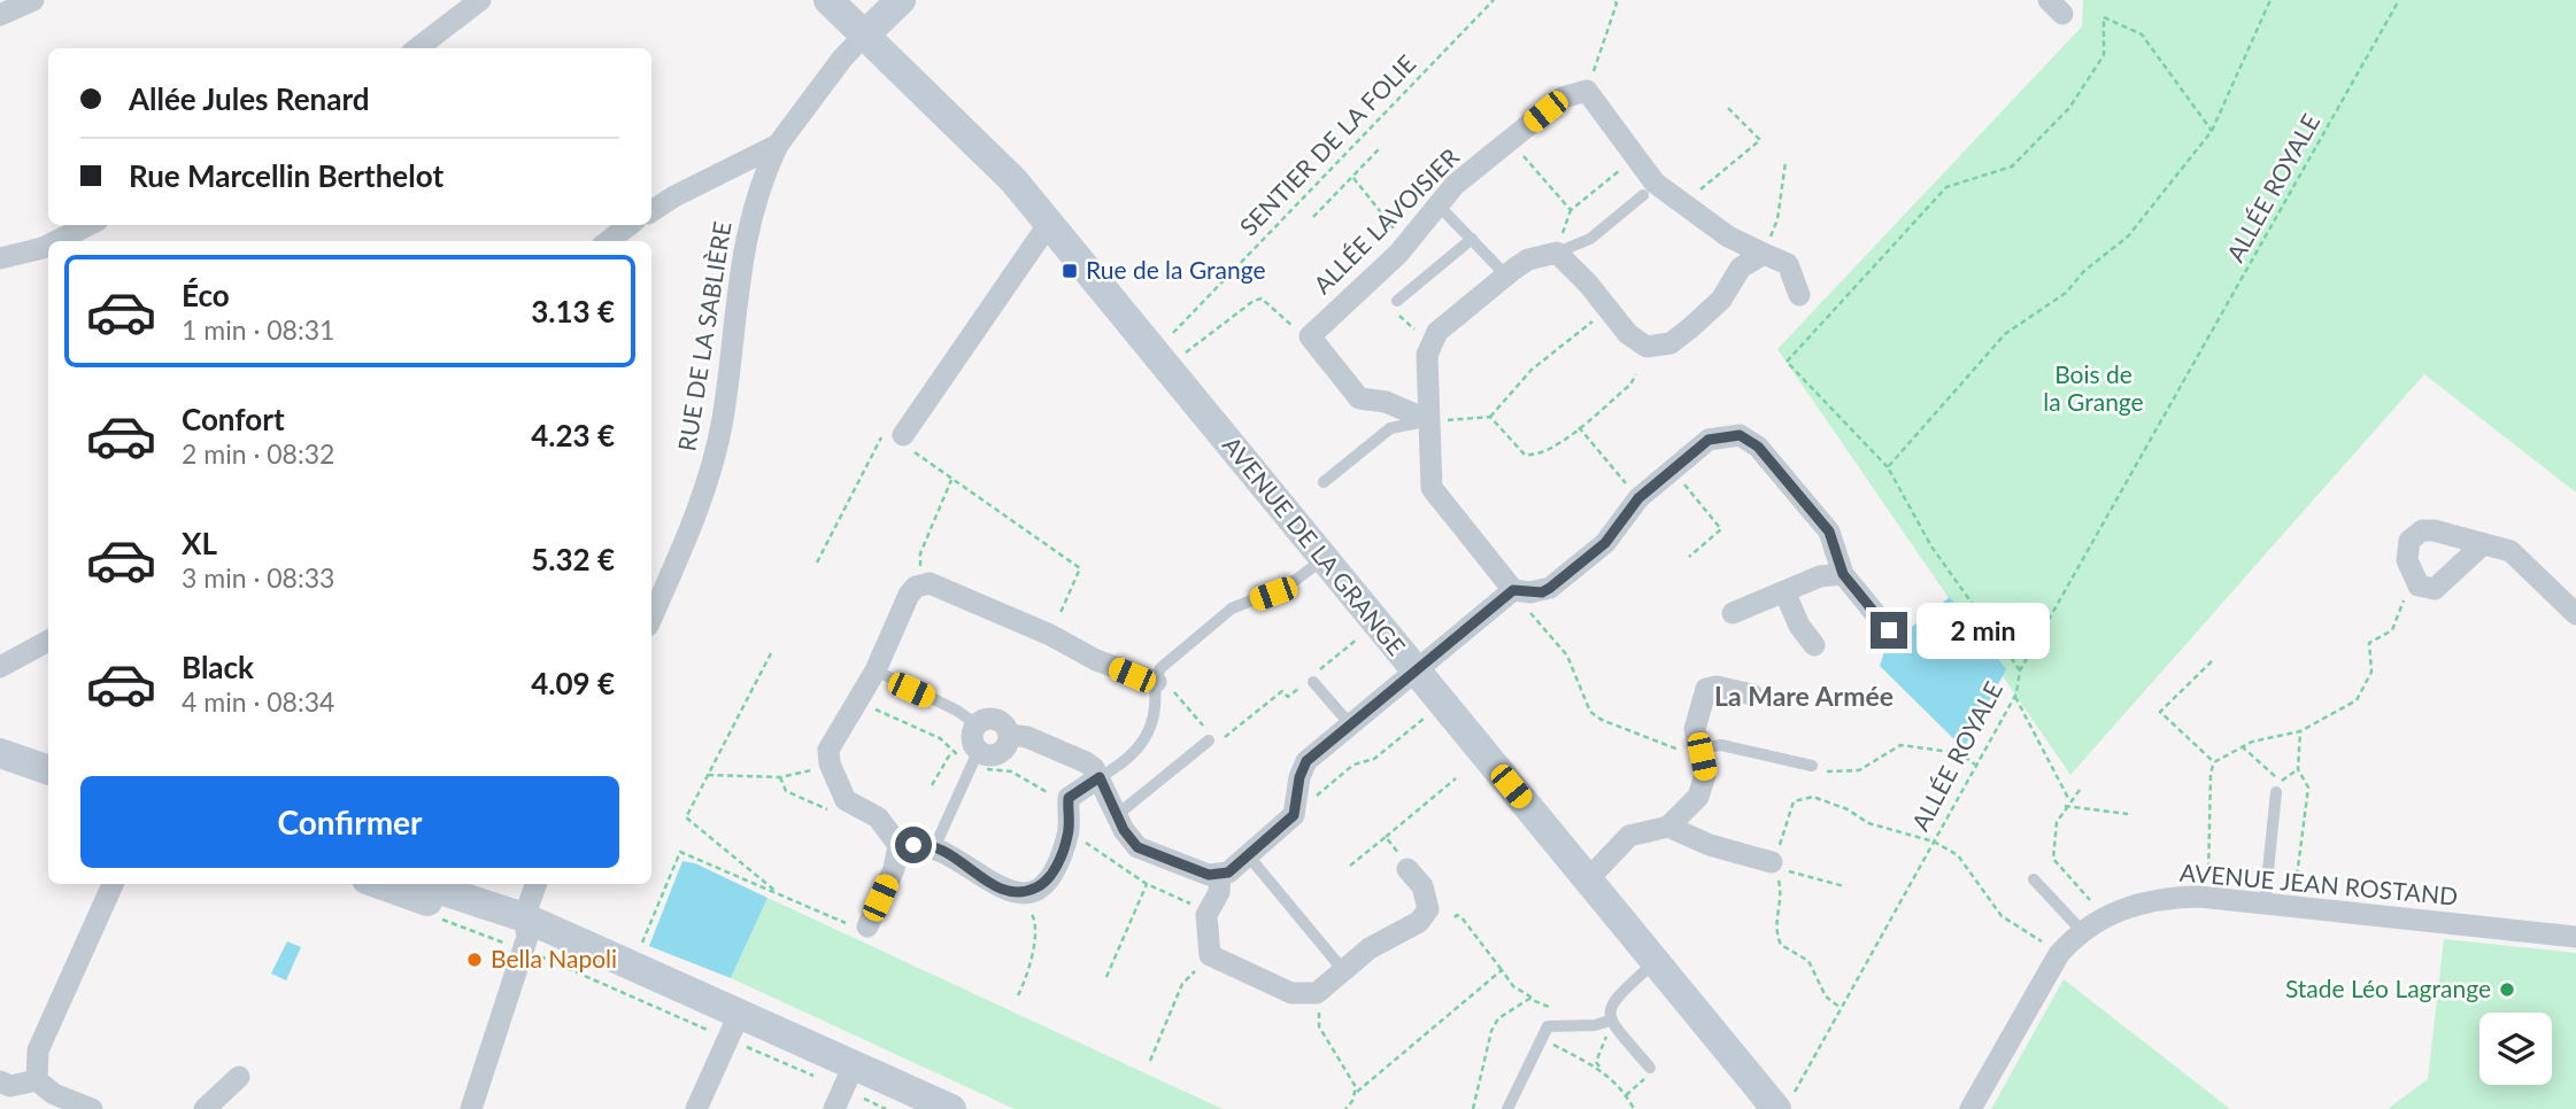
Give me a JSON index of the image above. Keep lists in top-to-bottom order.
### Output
{
  "streets": {
    "street": [
      "ALLÉE LAVOISIER",
      "RUE DE LA SABLIÈRE",
      "AVENUE DE LA GRANGE",
      "AVENUE JEAN ROSTAND"
    ],
    "path": ["SENTIER DE LA FOLIE", "ALLÉE ROYALE"]
  },
  "crossings": [
    ["SENTIER DE LA FOLIE", "AVENUE DE LA GRANGE"],
    ["ALLÉE ROYALE", "AVENUE DE LA GRANGE"]
  ],
  "districts": ["La Mare Armée"],
  "parks": ["Bois de la Grange"],
  "places": {
    "transit": ["Rue de la Grange"],
    "other": ["Bella Napoli", "Stade Léo Lagrange"]
  },
  "page": {
    "banner": ["Allée Jules Renard", "Rue Marcellin Berthelot"],
    "list": [
      {
        "name": "Éco",
        "note": "1 min · 08:31",
        "value": "3.13 €"
      },
      {
        "name": "Confort",
        "note": "2 min · 08:32",
        "value": "4.23 €"
      },
      {
        "name": "XL",
        "note": "3 min · 08:33",
        "value": "5.32 €"
      },
      {
        "name": "Black",
        "note": "4 min · 08:34",
        "value": "4.09 €"
      }
    ],
    "bubble": "2 min",
    "buttons": "Confirmer"
  }
}
